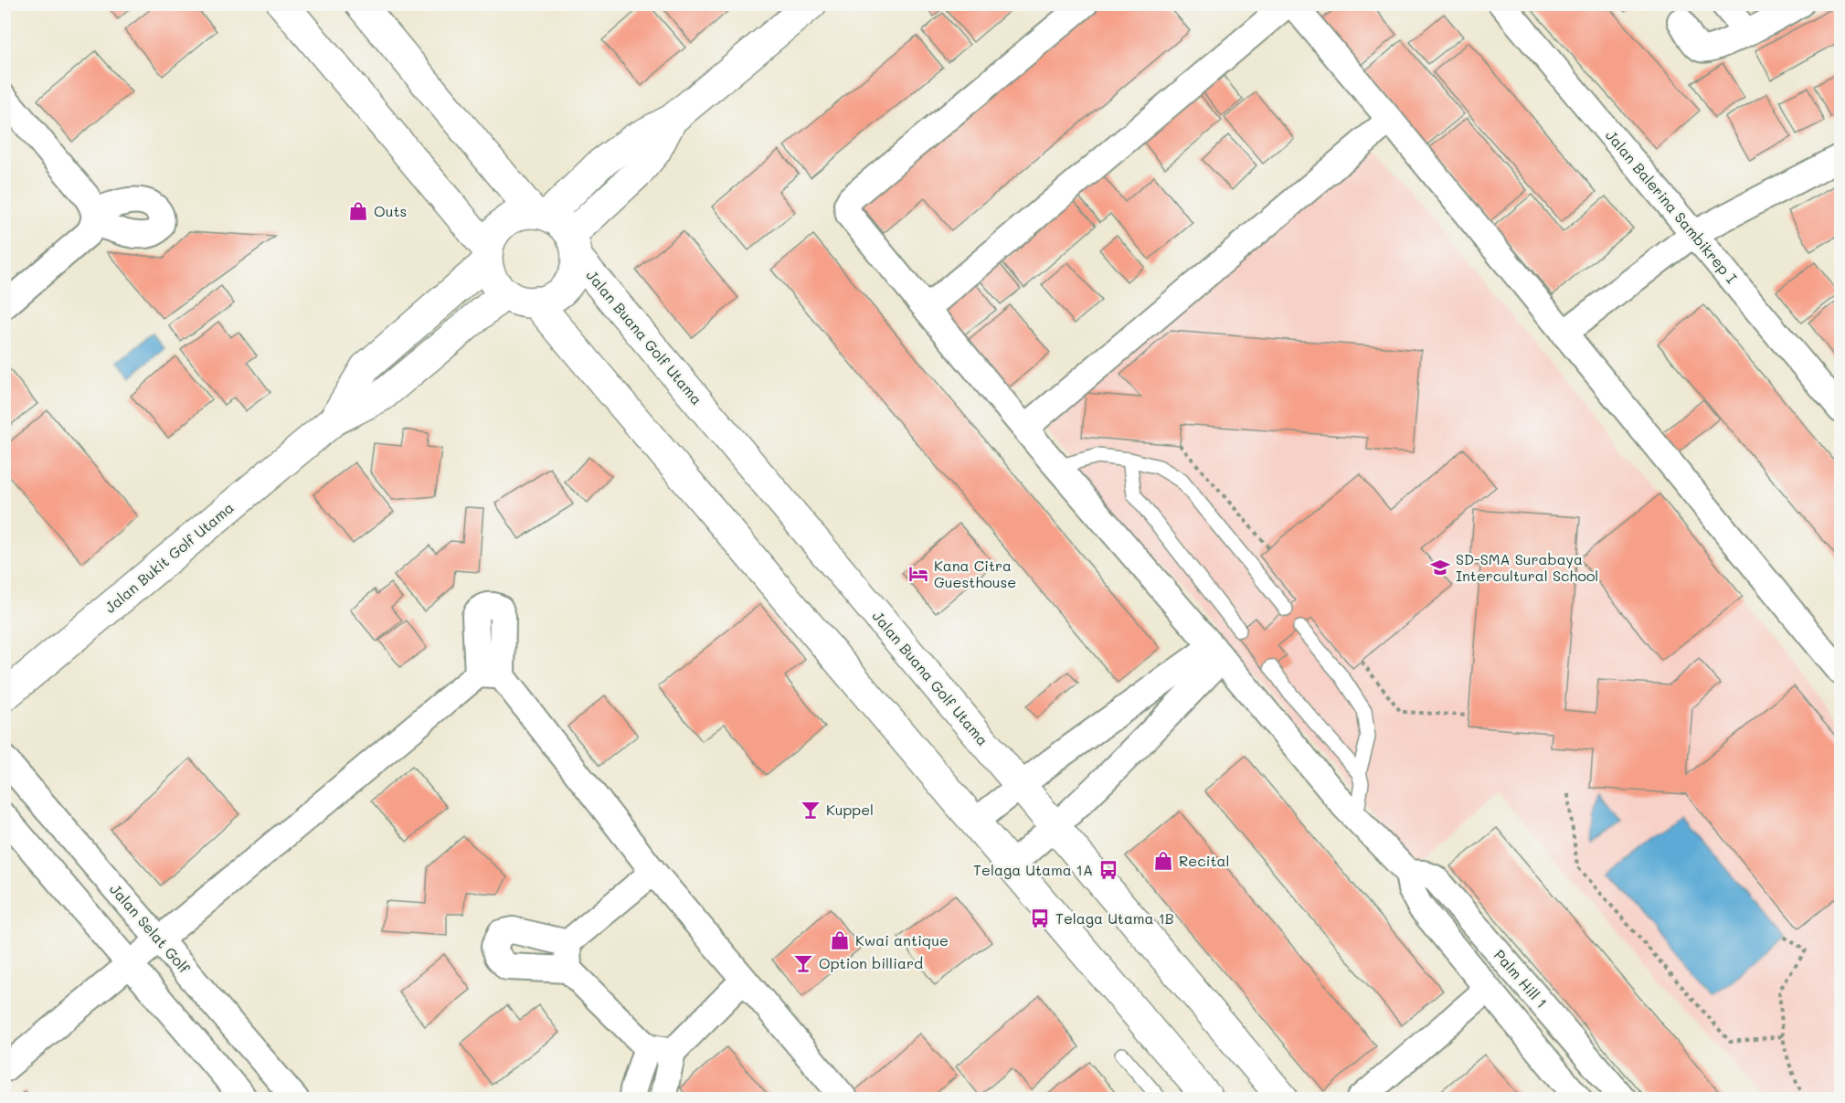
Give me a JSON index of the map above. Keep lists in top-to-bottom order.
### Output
{
  "streets": {
    "main road": ["Jalan Buana Golf Utama", "Jalan Bukit Golf Utama"],
    "street": ["Jalan Balerina Sambikrep I", "Jalan Selat Golf", "Palm Hill 1"]
  },
  "crossings": [
    ["Jalan Buana Golf Utama", "Jalan Bukit Golf Utama"]
  ],
  "places": {
    "shop": ["Outs", "Recital", "Kwai antique"],
    "school or university": ["SD-SMA Surabaya Intercultural School"],
    "hotel": ["Kana Citra Guesthouse"],
    "bar": ["Kuppel", "Option billiard"],
    "bus stop": ["Telaga Utama 1A", "Telaga Utama 1B"]
  }
}
